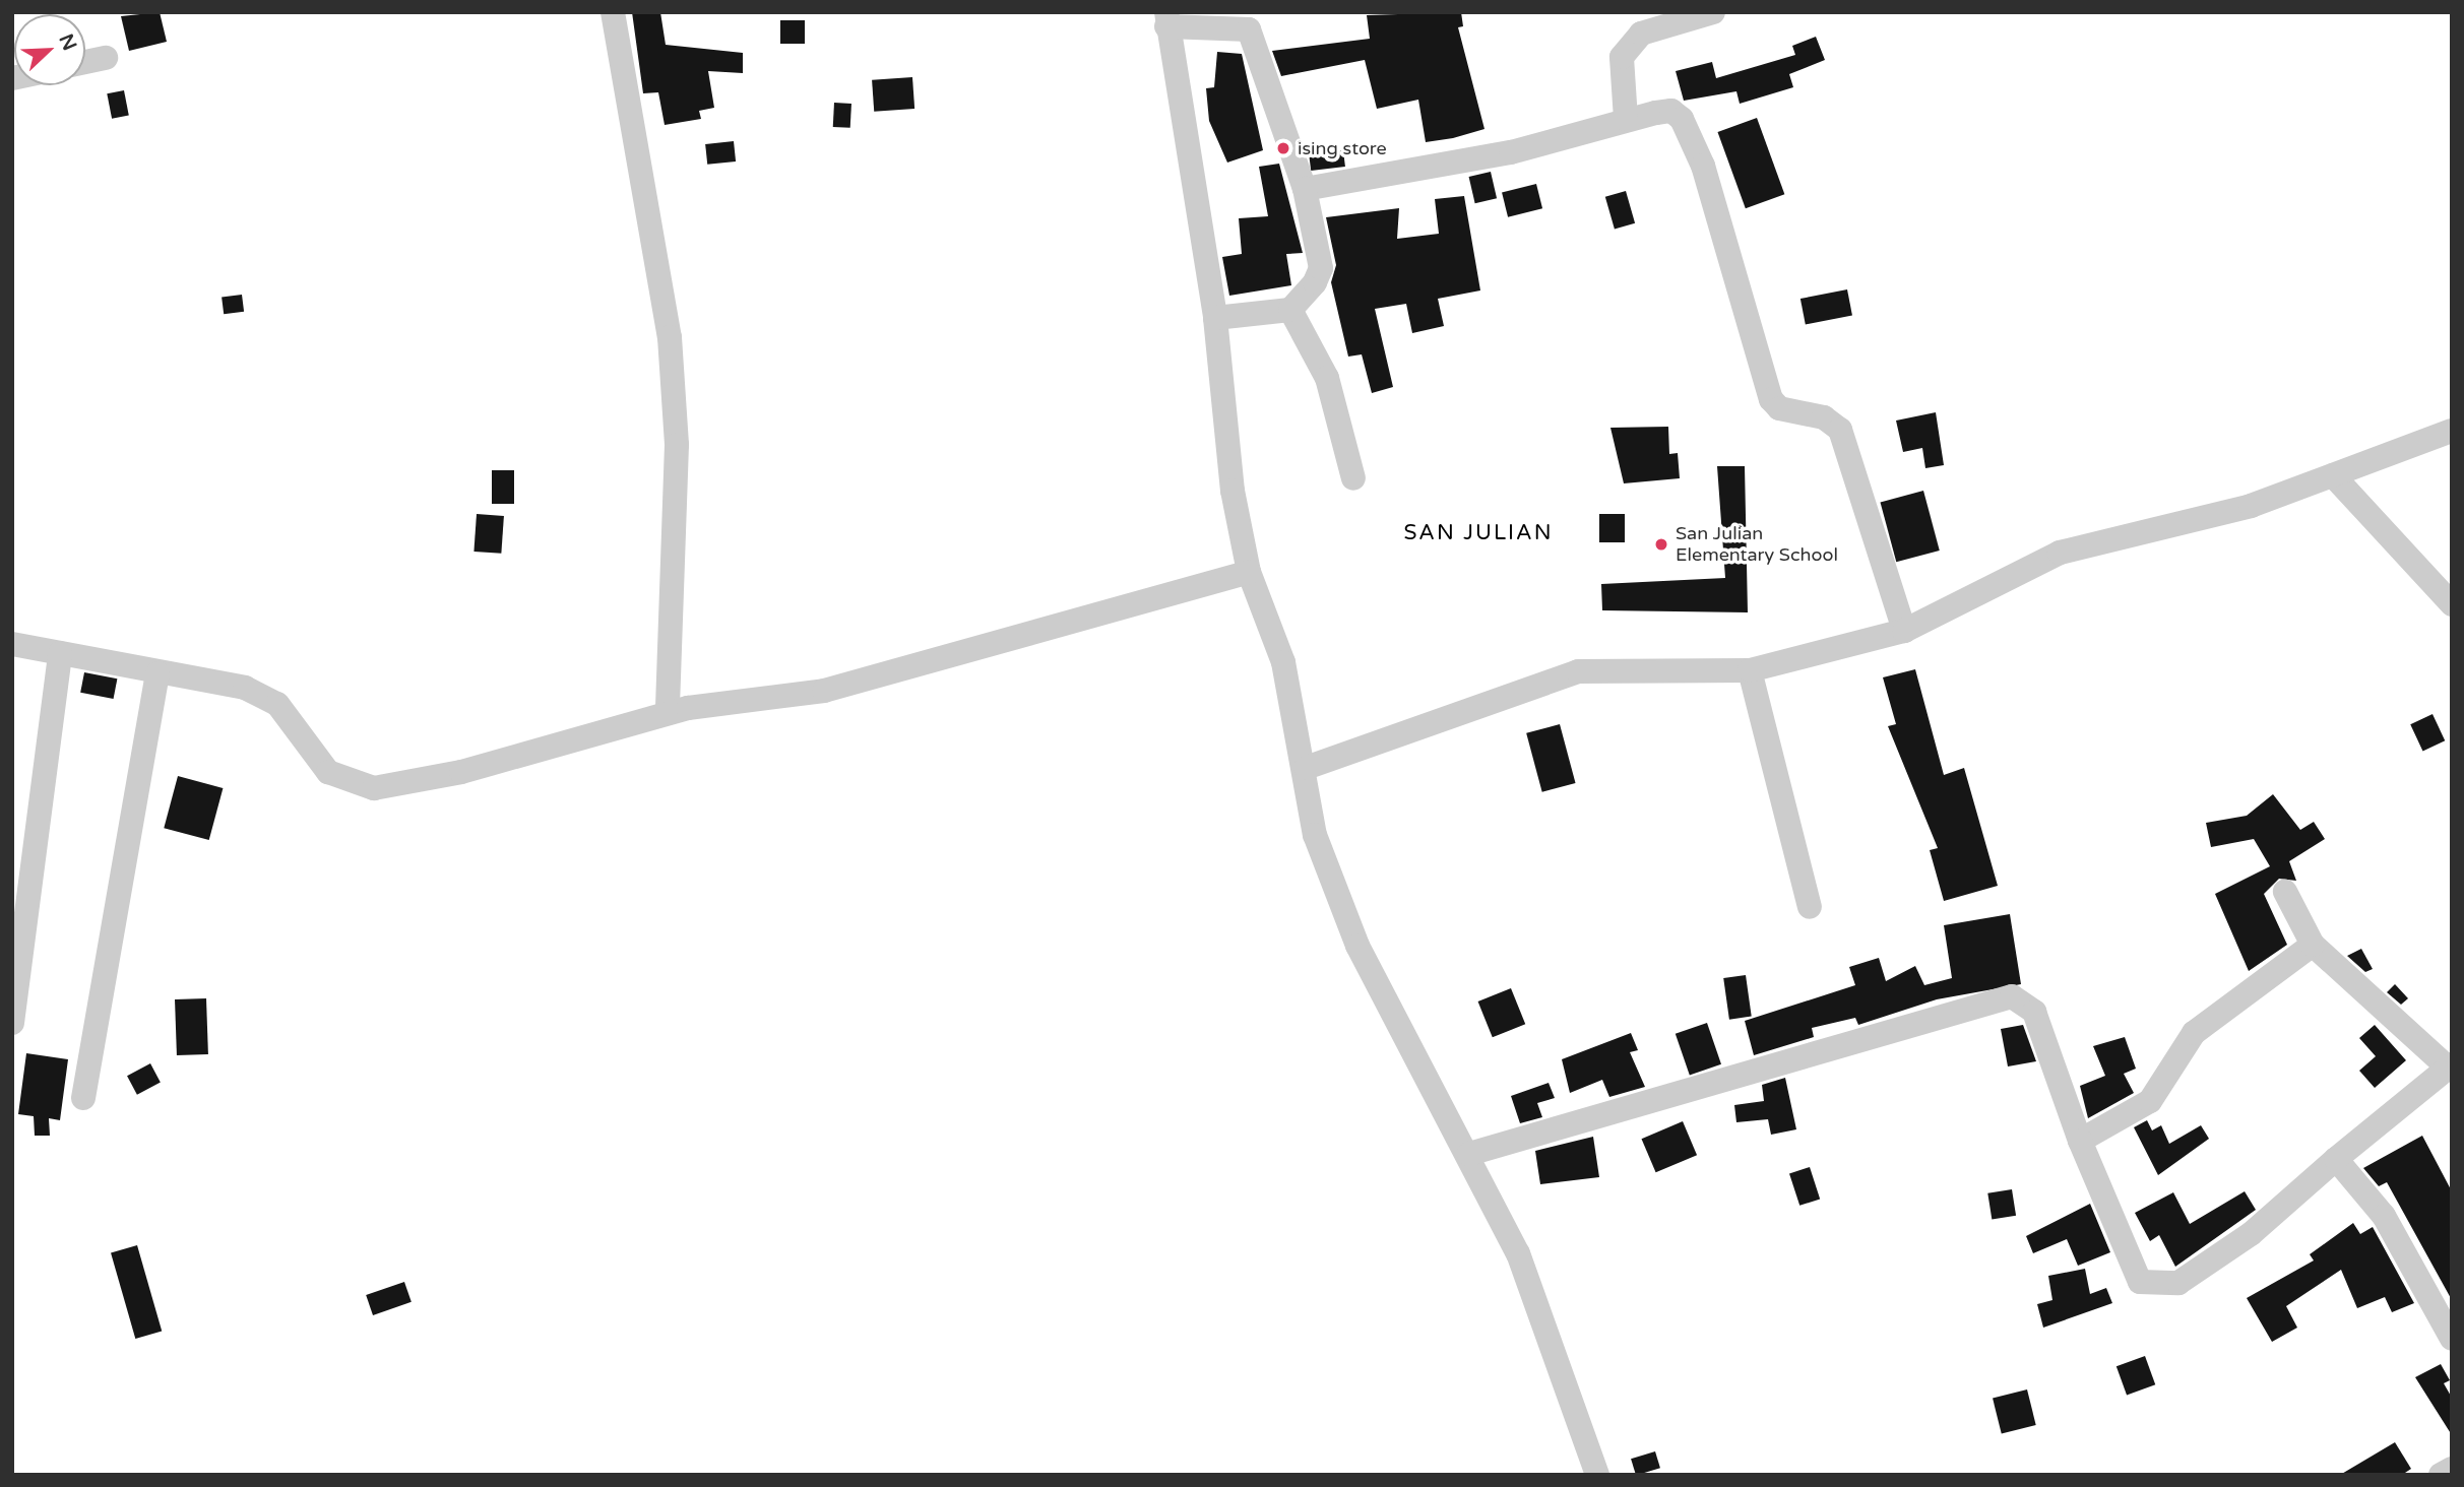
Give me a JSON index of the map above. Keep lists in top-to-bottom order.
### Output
{
  "districts": ["SAN JULIAN"],
  "places": ["ising store", "San Julian Elementary School"],
  "north": "top right"
}
